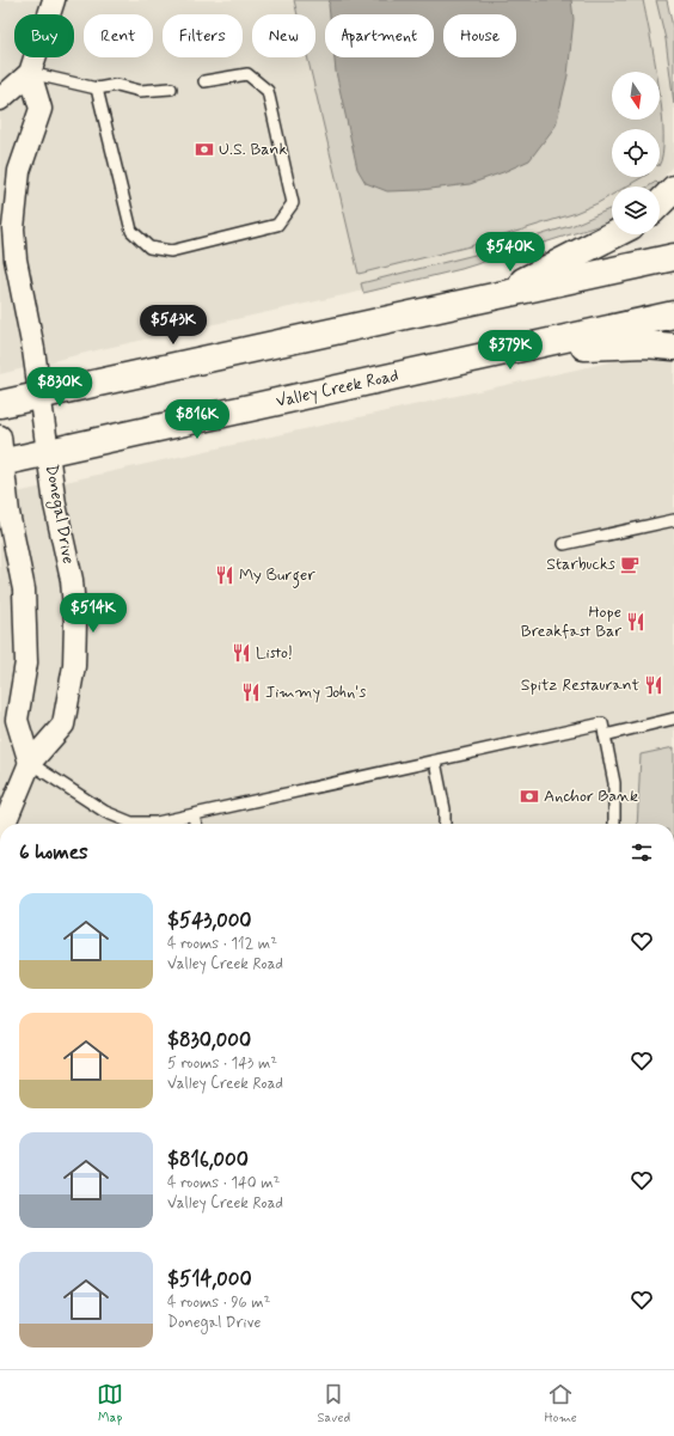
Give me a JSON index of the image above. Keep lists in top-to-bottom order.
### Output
{
  "streets": {
    "main road": ["Valley Creek Road"],
    "street": ["Donegal Drive"]
  },
  "crossings": [
    ["Valley Creek Road", "Donegal Drive"]
  ],
  "places": {
    "bank": ["U.S. Bank", "Anchor Bank"],
    "cafe": ["Starbucks"],
    "restaurant": [
      "My Burger",
      "Hope Breakfast Bar",
      "Listo!",
      "Spitz Restaurant",
      "Jimmy John's"
    ]
  },
  "north": "bottom",
  "page": {
    "chip": [
      "Buy",
      "Rent",
      "Filters",
      "New",
      "Apartment",
      "House"
    ],
    "price": [
      "$540K",
      "$543K",
      "$379K",
      "$830K",
      "$816K",
      "$514K"
    ],
    "heading": "6 homes",
    "list": [
      {
        "name": "$543,000",
        "note": "4 rooms · 112 m² · Valley Creek Road"
      },
      {
        "name": "$830,000",
        "note": "5 rooms · 143 m² · Valley Creek Road"
      },
      {
        "name": "$816,000",
        "note": "4 rooms · 140 m² · Valley Creek Road"
      },
      {
        "name": "$514,000",
        "note": "4 rooms · 96 m² · Donegal Drive"
      }
    ],
    "tabs": ["Map", "Saved", "Home"]
  }
}
